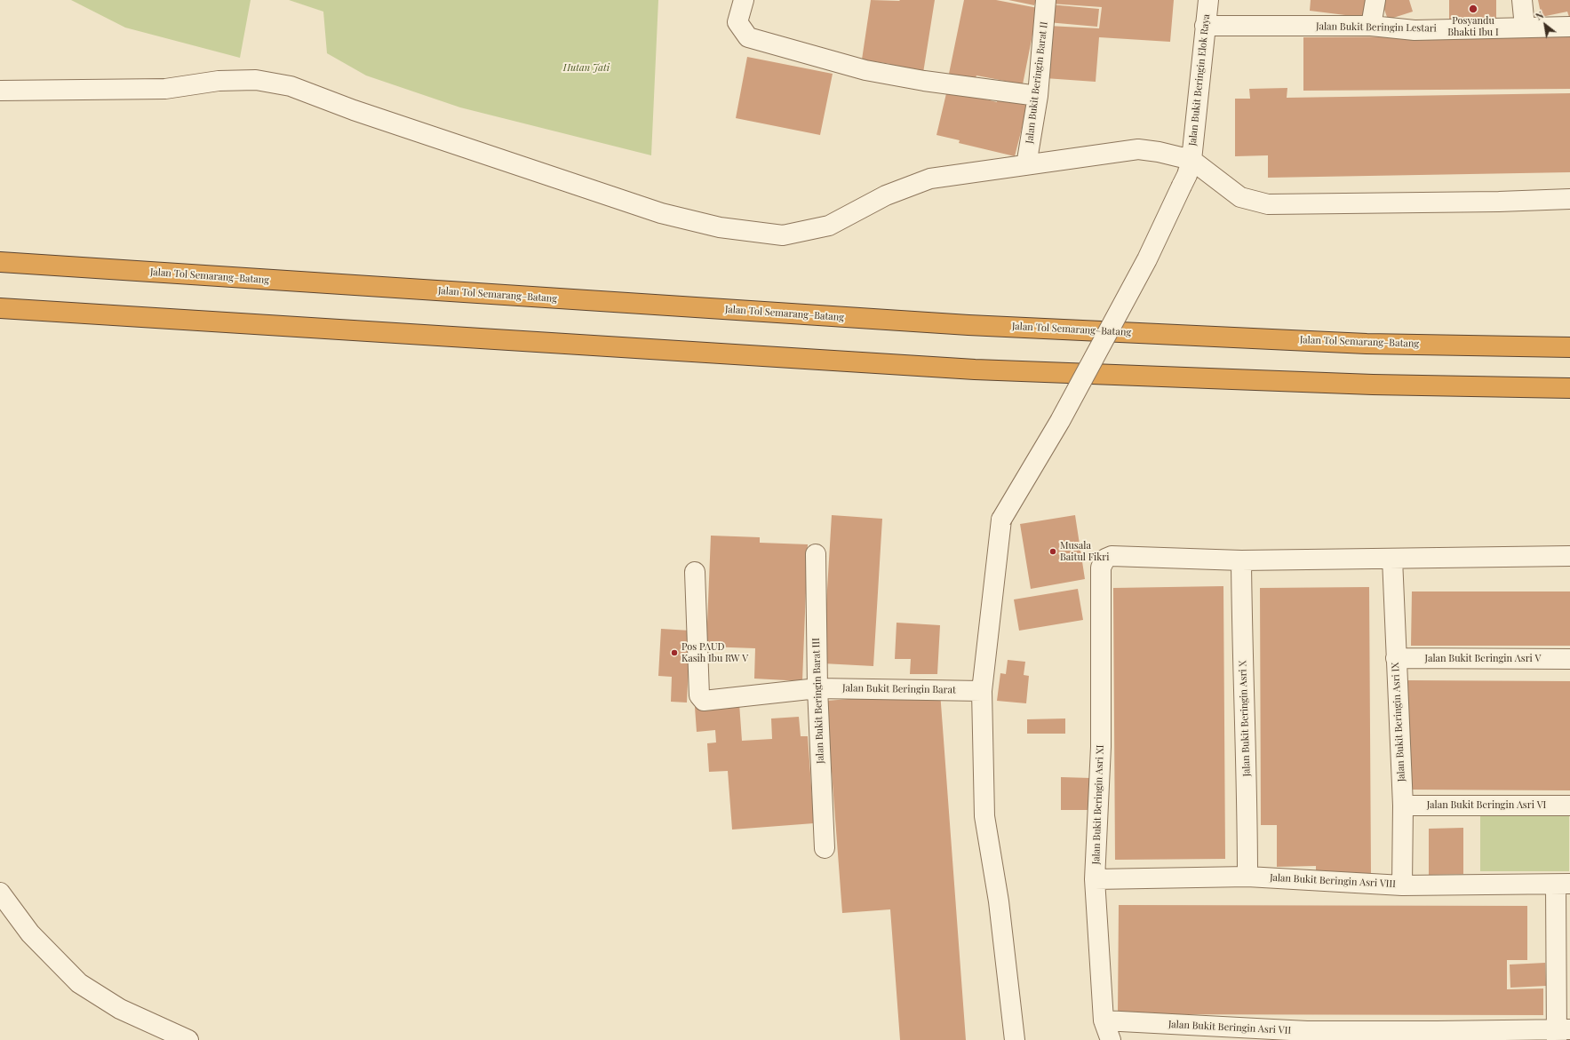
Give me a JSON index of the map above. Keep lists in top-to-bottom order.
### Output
{
  "streets": {
    "highway": ["Jalan Tol Semarang–Batang"],
    "street": [
      "Jalan Bukit Beringin Lestari",
      "Jalan Bukit Beringin Elok Raya",
      "Jalan Bukit Beringin Barat II",
      "Jalan Bukit Beringin Asri V",
      "Jalan Bukit Beringin Barat",
      "Jalan Bukit Beringin Barat III",
      "Jalan Bukit Beringin Asri X",
      "Jalan Bukit Beringin Asri IX",
      "Jalan Bukit Beringin Asri XI",
      "Jalan Bukit Beringin Asri VI",
      "Jalan Bukit Beringin Asri VIII",
      "Jalan Bukit Beringin Asri VII"
    ]
  },
  "crossings": [
    ["Jalan Bukit Beringin Lestari", "Jalan Bukit Beringin Elok Raya"],
    ["Jalan Bukit Beringin Elok Raya", "Jalan Bukit Beringin Barat"],
    ["Jalan Bukit Beringin Asri V", "Jalan Bukit Beringin Asri IX"],
    ["Jalan Bukit Beringin Barat", "Jalan Bukit Beringin Barat III"],
    ["Jalan Bukit Beringin Asri X", "Jalan Bukit Beringin Asri XI"],
    ["Jalan Bukit Beringin Asri X", "Jalan Bukit Beringin Asri VIII"],
    ["Jalan Bukit Beringin Asri IX", "Jalan Bukit Beringin Asri VI"],
    ["Jalan Bukit Beringin Asri IX", "Jalan Bukit Beringin Asri VIII"],
    ["Jalan Bukit Beringin Asri XI", "Jalan Bukit Beringin Asri VIII"],
    ["Jalan Bukit Beringin Asri XI", "Jalan Bukit Beringin Asri VII"]
  ],
  "parks": ["Hutan Jati"],
  "places": ["Posyandu Bhakti Ibu I", "Musala Baitul Fikri", "Pos PAUD Kasih Ibu RW V"],
  "north": "top left"
}
